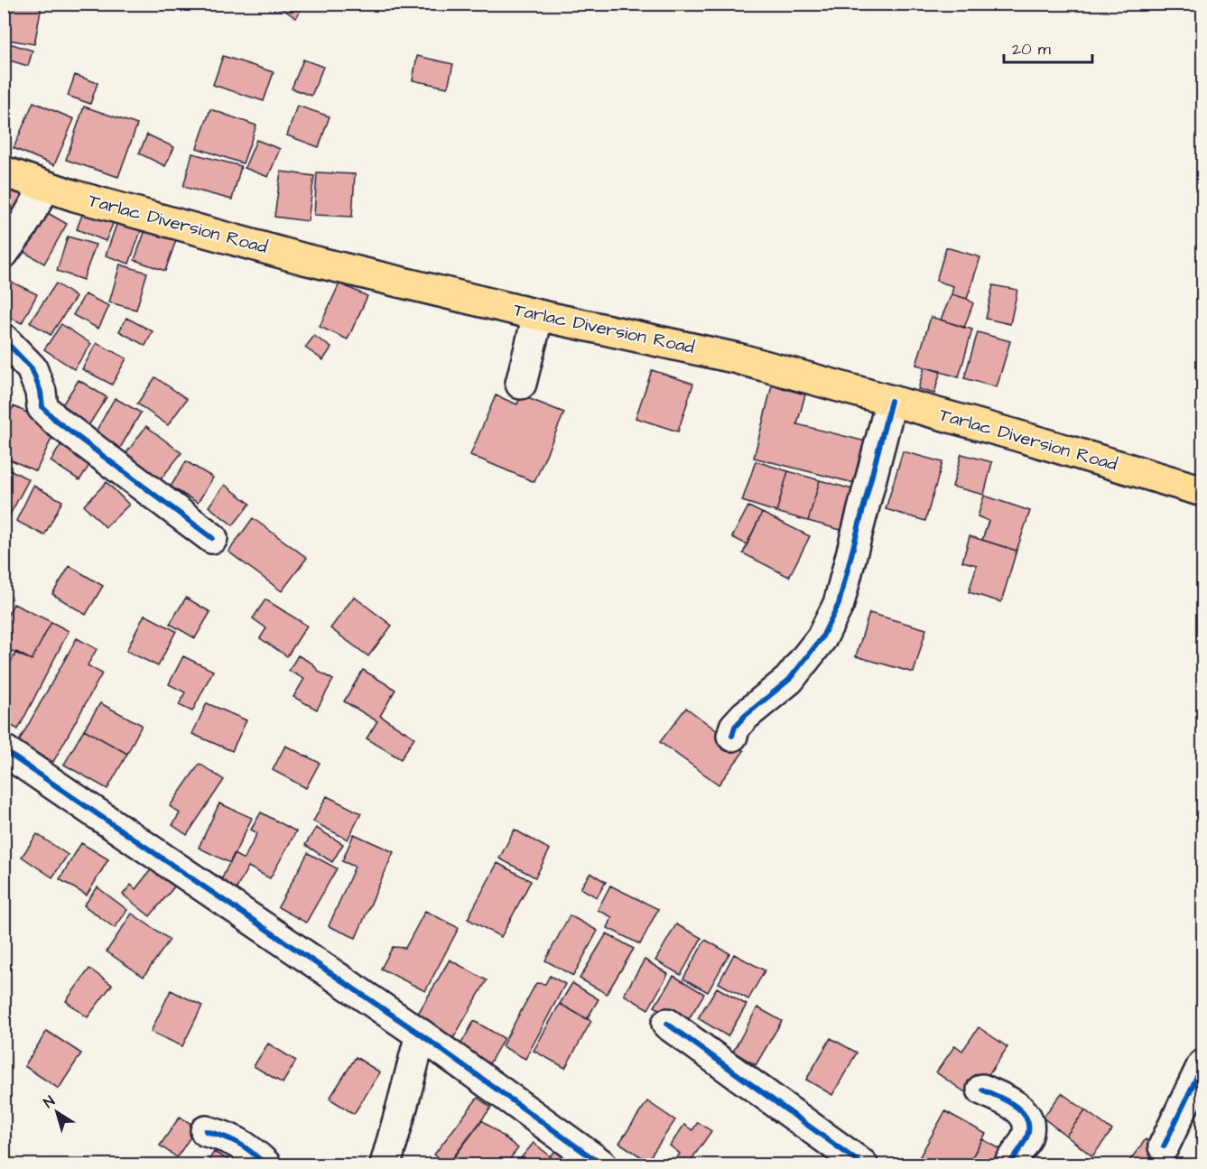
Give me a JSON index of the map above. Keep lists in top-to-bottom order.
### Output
{
  "streets": {
    "main road": ["Tarlac Diversion Road"]
  },
  "scale_bar": "20 m",
  "north": "top left"
}
